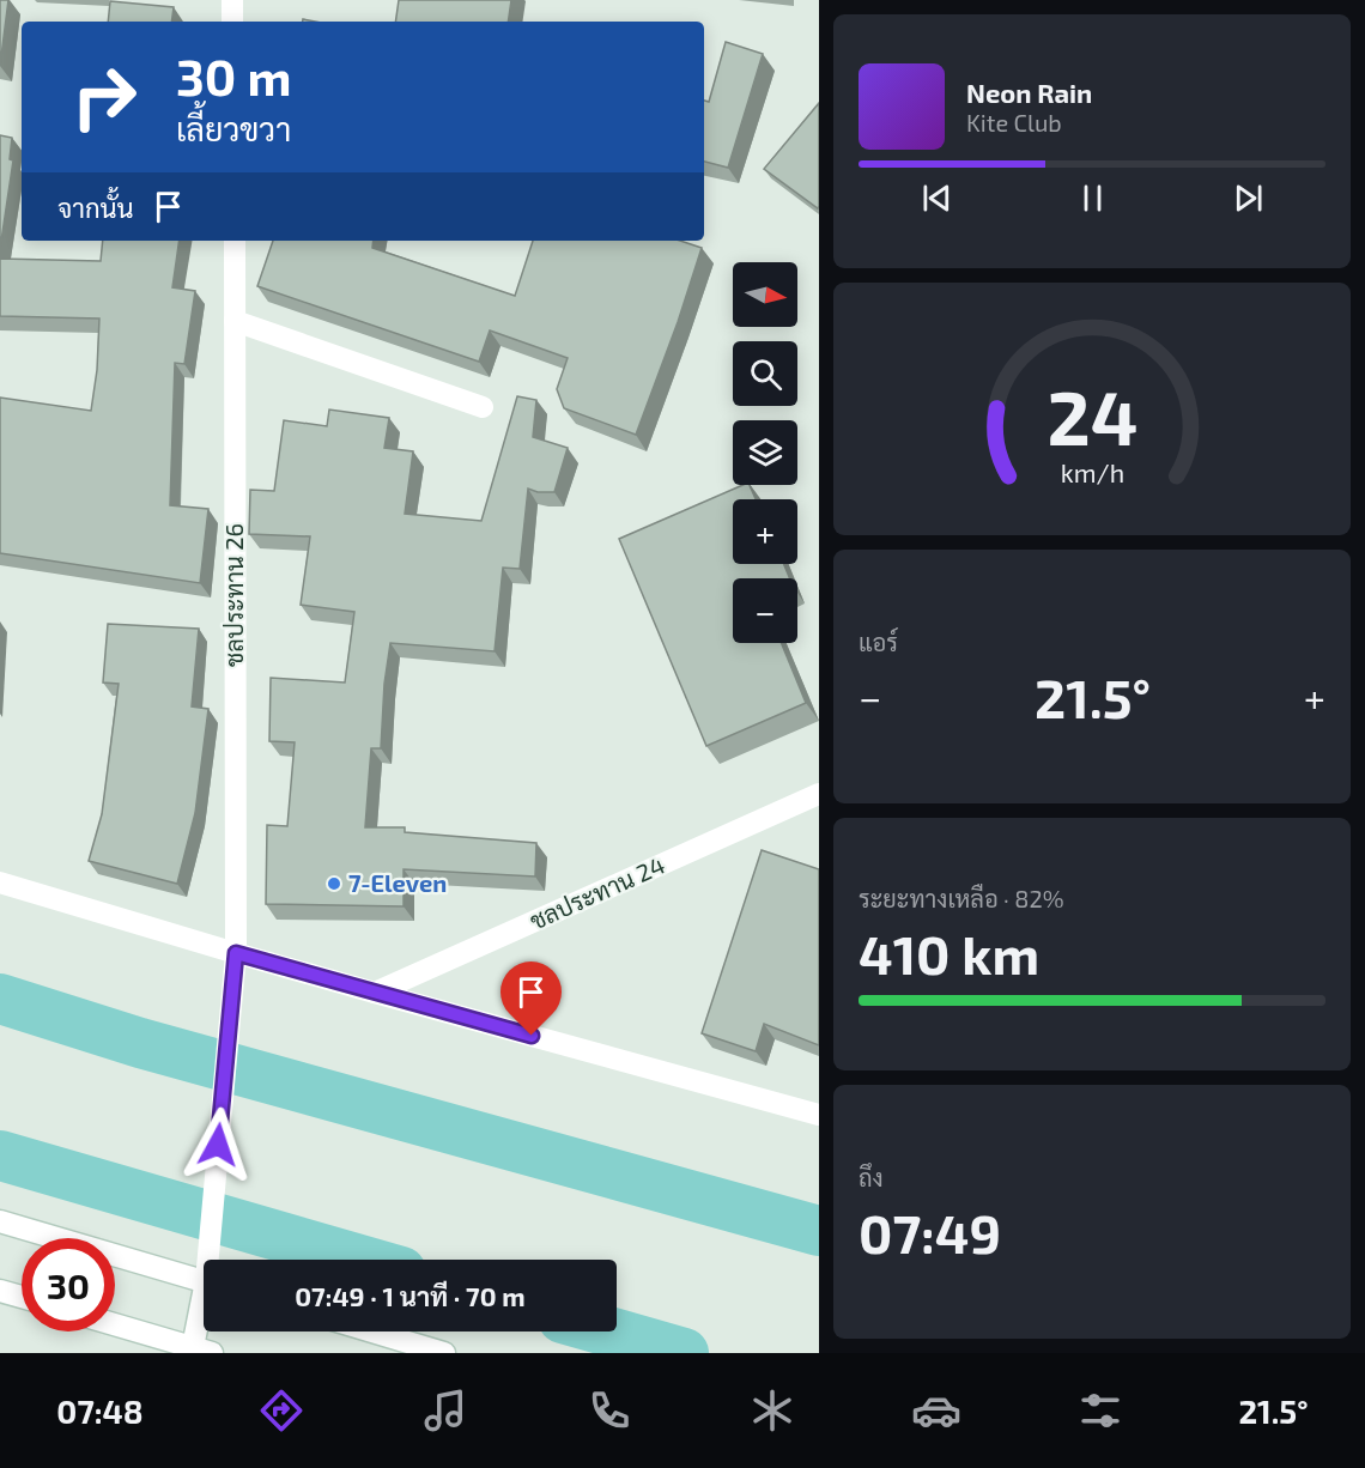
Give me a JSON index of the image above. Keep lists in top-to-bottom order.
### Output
{
  "streets": {
    "street": ["ชลประทาน 26", "ชลประทาน 24"]
  },
  "places": ["7-Eleven"],
  "north": "right",
  "page": {
    "turn": ["30 m", "เลี้ยวขวา"],
    "song": ["Neon Rain", "Kite Club"],
    "then": "จากนั้น",
    "map_buttons": ["+", "−"],
    "tile": [
      "แอร์",
      ["ระยะทางเหลือ · 82%", "410 km"],
      ["ถึง", "07:49"]
    ],
    "heat": ["−", "21.5°", "+"],
    "limit": "30",
    "trip": "07:49 · 1 นาที · 70 m",
    "tabs": ["07:48", "21.5°"],
    "gauge": ["24", "km/h"]
  }
}
